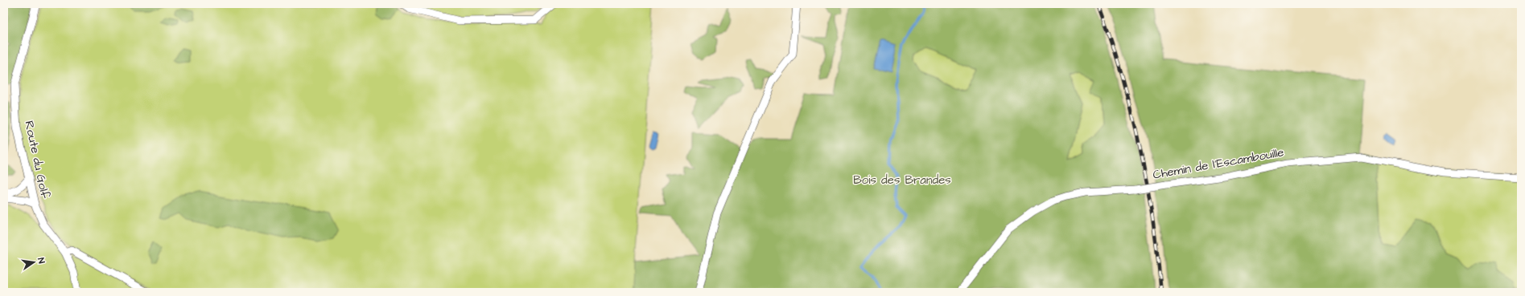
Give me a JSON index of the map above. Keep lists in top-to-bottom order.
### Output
{
  "streets": {
    "street": ["Route du Golf", "Chemin de l'Escambouille"]
  },
  "parks": ["Bois des Brandes"],
  "north": "right"
}
